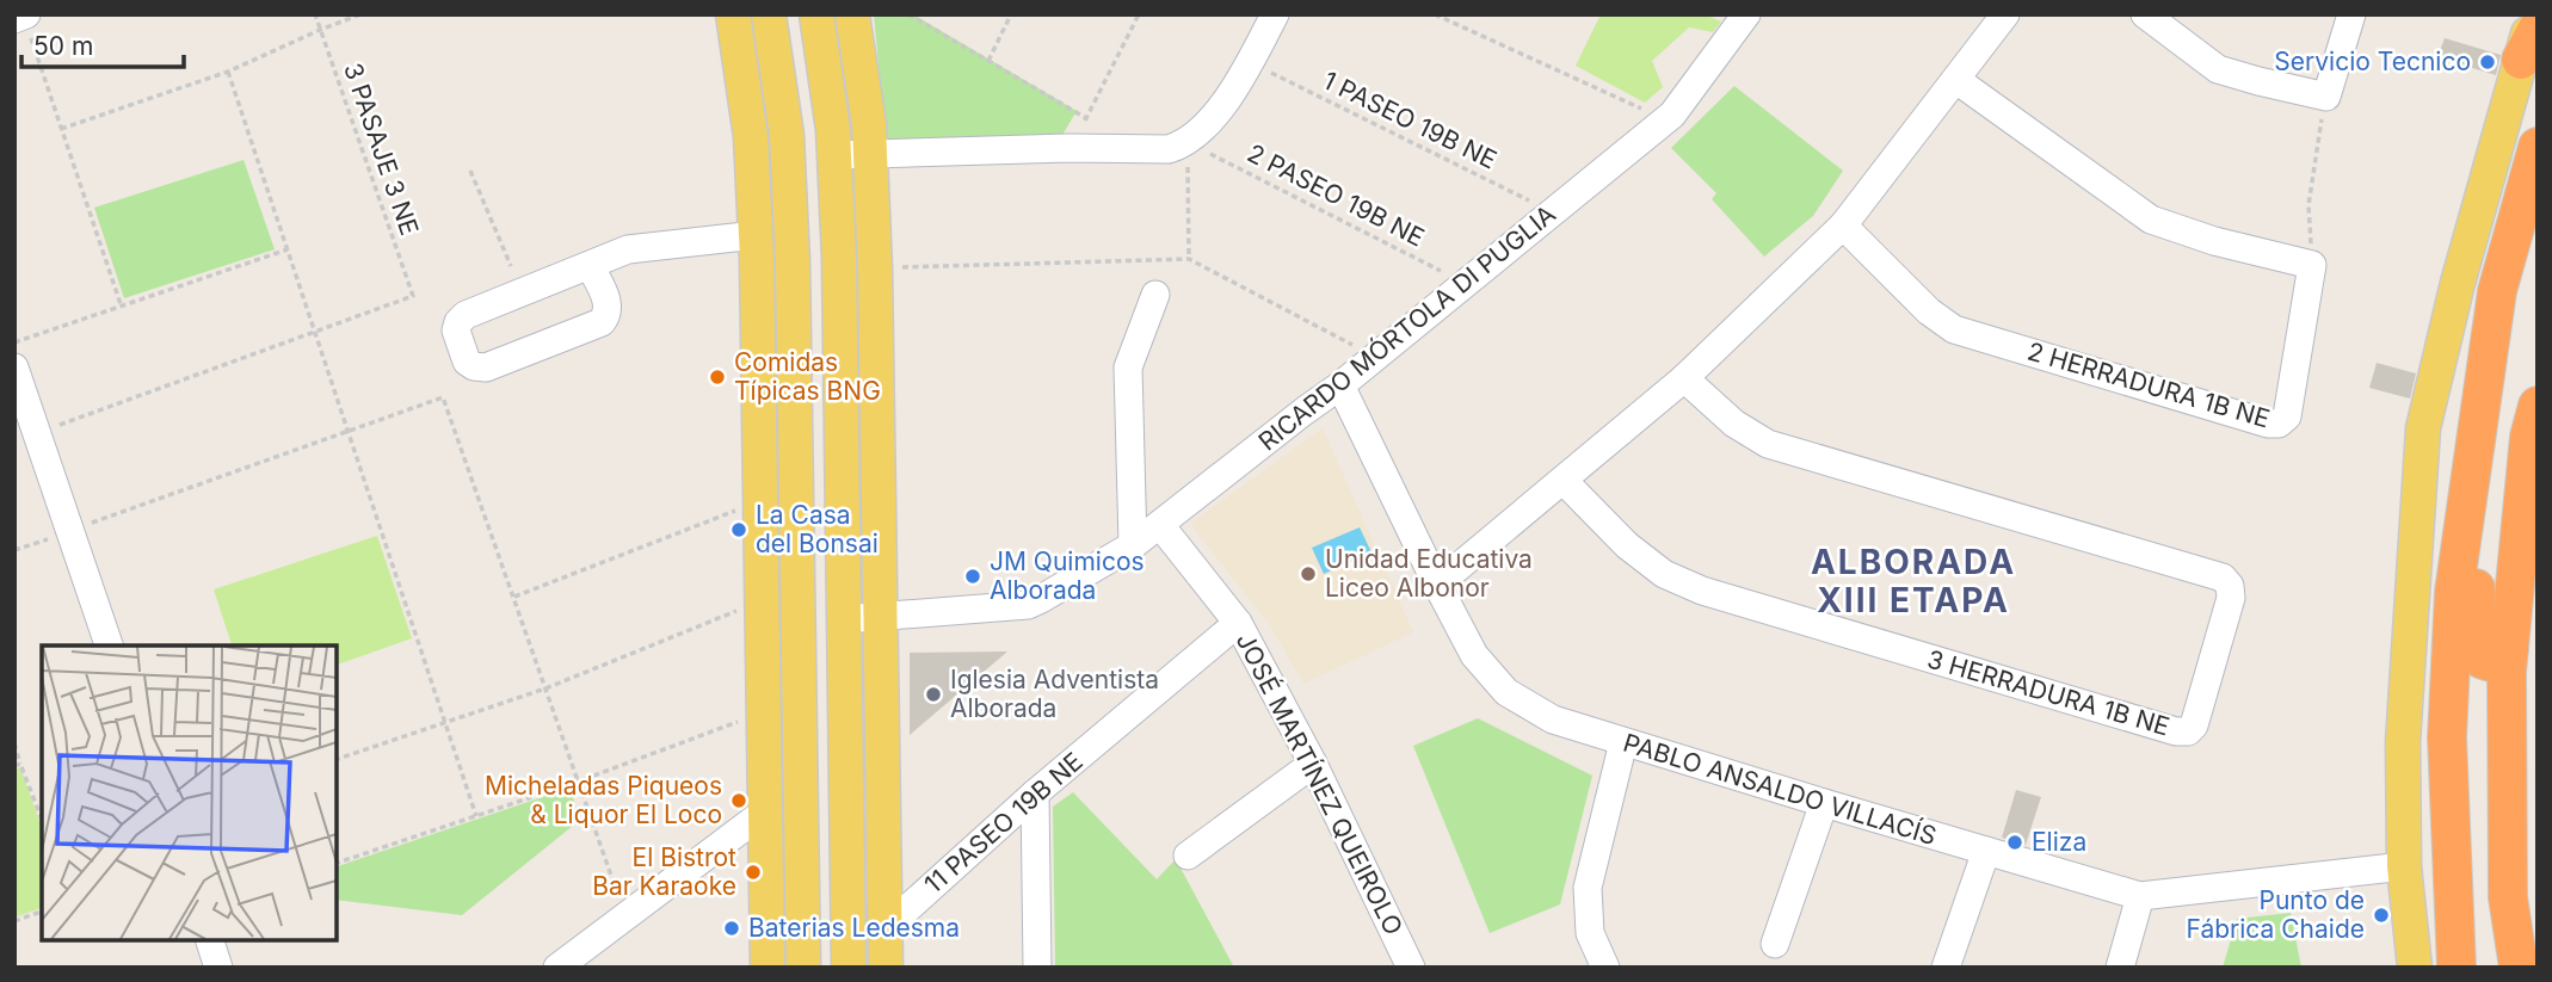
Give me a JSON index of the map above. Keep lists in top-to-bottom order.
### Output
{
  "streets": {
    "street": [
      "RICARDO MÓRTOLA DI PUGLIA",
      "2 HERRADURA 1B NE",
      "3 HERRADURA 1B NE",
      "JOSÉ MARTÍNEZ QUEIROLO",
      "PABLO ANSALDO VILLACÍS",
      "11 PASEO 19B NE"
    ],
    "path": ["1 PASEO 19B NE", "3 PASAJE 3 NE", "2 PASEO 19B NE"]
  },
  "crossings": [
    ["1 PASEO 19B NE", "RICARDO MÓRTOLA DI PUGLIA"],
    ["2 PASEO 19B NE", "RICARDO MÓRTOLA DI PUGLIA"],
    ["RICARDO MÓRTOLA DI PUGLIA", "JOSÉ MARTÍNEZ QUEIROLO"],
    ["RICARDO MÓRTOLA DI PUGLIA", "PABLO ANSALDO VILLACÍS"],
    ["JOSÉ MARTÍNEZ QUEIROLO", "11 PASEO 19B NE"]
  ],
  "districts": ["ALBORADA XIII ETAPA"],
  "places": [
    "Servicio Tecnico",
    "Comidas Típicas BNG",
    "La Casa del Bonsai",
    "Unidad Educativa Liceo Albonor",
    "JM Quimicos Alborada",
    "Iglesia Adventista Alborada",
    "Micheladas Piqueos & Liquor El Loco",
    "Eliza",
    "El Bistrot Bar Karaoke",
    "Punto de Fábrica Chaide",
    "Baterias Ledesma"
  ],
  "scale_bar": "50 m"
}
